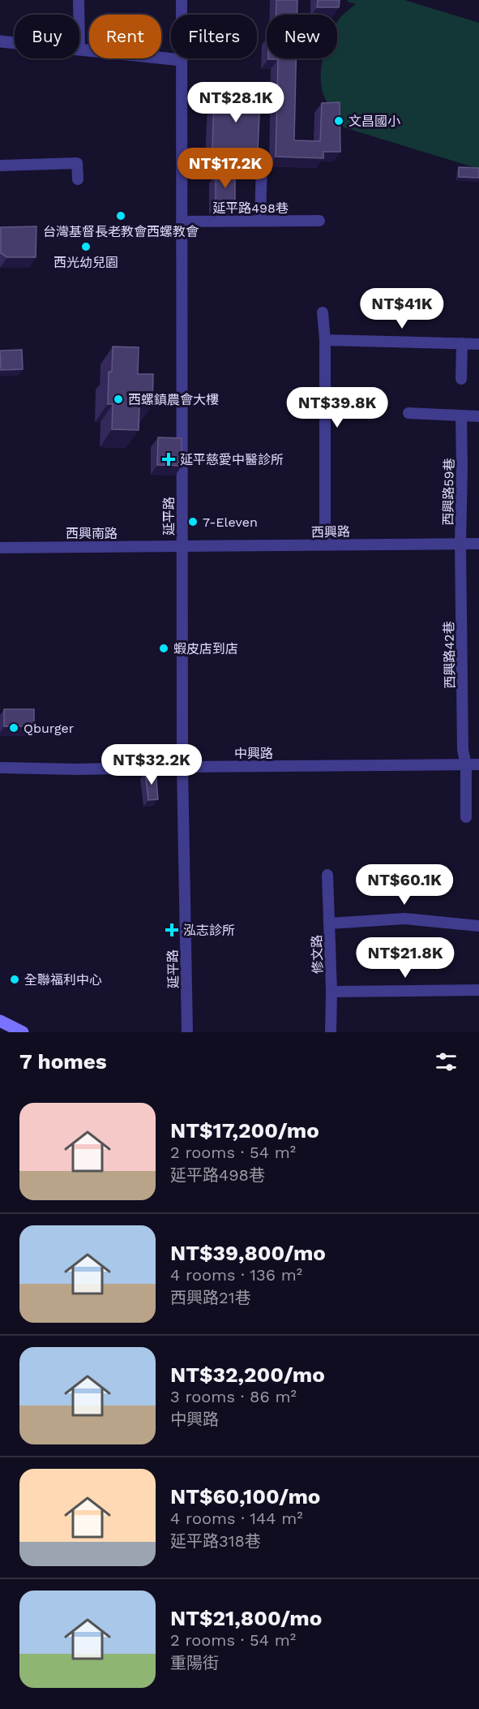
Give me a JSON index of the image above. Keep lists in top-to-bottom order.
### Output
{
  "streets": {
    "street": [
      "延平路498巷",
      "西興路59巷",
      "延平路",
      "西興路",
      "西興南路",
      "西興路42巷",
      "中興路",
      "修文路"
    ]
  },
  "crossings": [
    ["延平路498巷", "延平路"],
    ["西興路59巷", "西興路"],
    ["西興路59巷", "西興路42巷"],
    ["延平路", "西興路"],
    ["延平路", "西興南路"],
    ["延平路", "中興路"],
    ["西興路", "西興南路"],
    ["西興路", "西興路42巷"],
    ["西興路42巷", "中興路"]
  ],
  "places": {
    "other": [
      "文昌國小",
      "台灣基督長老教會西螺教會",
      "西光幼兒園",
      "西螺鎮農會大樓",
      "7-Eleven",
      "蝦皮店到店",
      "Qburger",
      "全聯福利中心"
    ],
    "health": ["延平慈愛中醫診所", "泓志診所"]
  },
  "page": {
    "chip": [
      "Buy",
      "Rent",
      "Filters",
      "New"
    ],
    "price": [
      "NT$28.1K",
      "NT$17.2K",
      "NT$41K",
      "NT$39.8K",
      "NT$32.2K",
      "NT$60.1K",
      "NT$21.8K"
    ],
    "heading": "7 homes",
    "list": [
      {
        "name": "NT$17,200/mo",
        "note": "2 rooms · 54 m² · 延平路498巷"
      },
      {
        "name": "NT$39,800/mo",
        "note": "4 rooms · 136 m² · 西興路21巷"
      },
      {
        "name": "NT$32,200/mo",
        "note": "3 rooms · 86 m² · 中興路"
      },
      {
        "name": "NT$60,100/mo",
        "note": "4 rooms · 144 m² · 延平路318巷"
      },
      {
        "name": "NT$21,800/mo",
        "note": "2 rooms · 54 m² · 重陽街"
      }
    ]
  }
}
